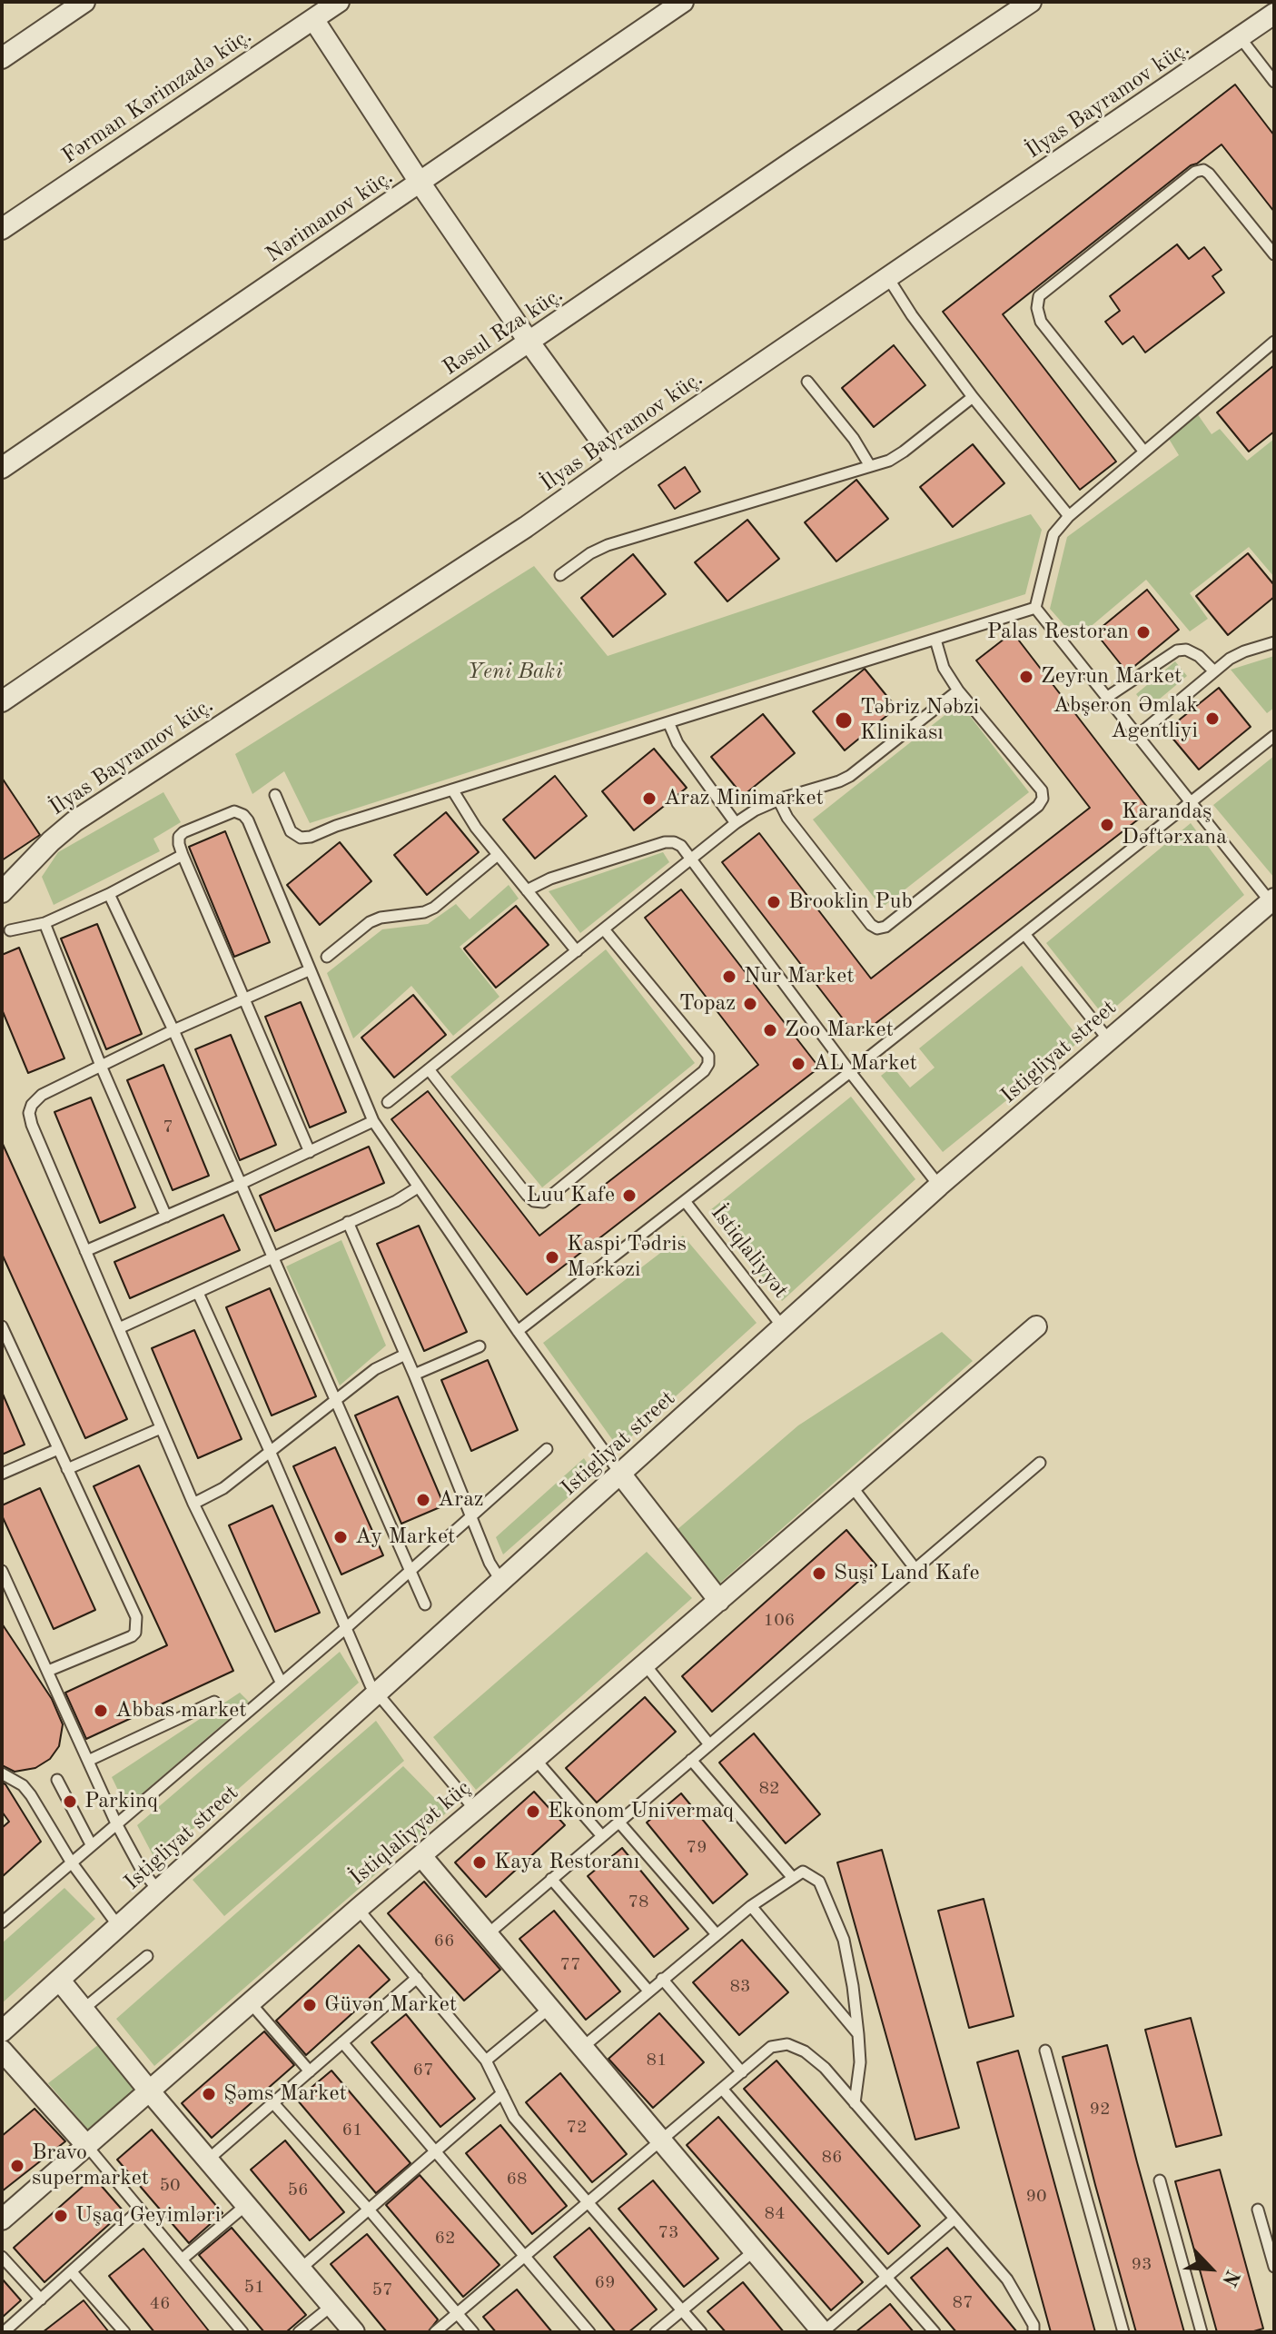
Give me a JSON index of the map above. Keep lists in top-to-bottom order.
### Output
{
  "streets": {
    "street": [
      "Fərman Kərimzadə küç.",
      "İlyas Bayramov küç.",
      "Nərimanov küç.",
      "Rəsul Rza küç.",
      "Istigliyat street",
      "İstiqlaliyyət küç"
    ],
    "lane": ["İstiqlaliyyət"]
  },
  "crossings": [
    ["Istigliyat street", "İstiqlaliyyət"]
  ],
  "parks": ["Yeni Baki"],
  "places": [
    "Palas Restoran",
    "Zeyrun Market",
    "Abşeron Əmlak Agentliyi",
    "Təbriz Nəbzi Klinikası",
    "Araz Minimarket",
    "Karandaş Dəftərxana",
    "Brooklin Pub",
    "Nur Market",
    "Topaz",
    "Zoo Market",
    "AL Market",
    "Luu Kafe",
    "Kaspi Tədris Mərkəzi",
    "Araz",
    "Ay Market",
    "Suşi Land Kafe",
    "Abbas market",
    "Parkinq",
    "Ekonom Univermaq",
    "Kaya Restoranı",
    "Güvən Market",
    "Şəms Market",
    "Bravo supermarket",
    "Uşaq Geyimləri"
  ],
  "house_numbers": [
    "7",
    "106",
    "82",
    "79",
    "78",
    "66",
    "77",
    "83",
    "81",
    "67",
    "92",
    "72",
    "61",
    "86",
    "68",
    "50",
    "56",
    "90",
    "84",
    "73",
    "62",
    "93",
    "69",
    "51",
    "57",
    "87",
    "46"
  ],
  "north": "bottom right"
}
